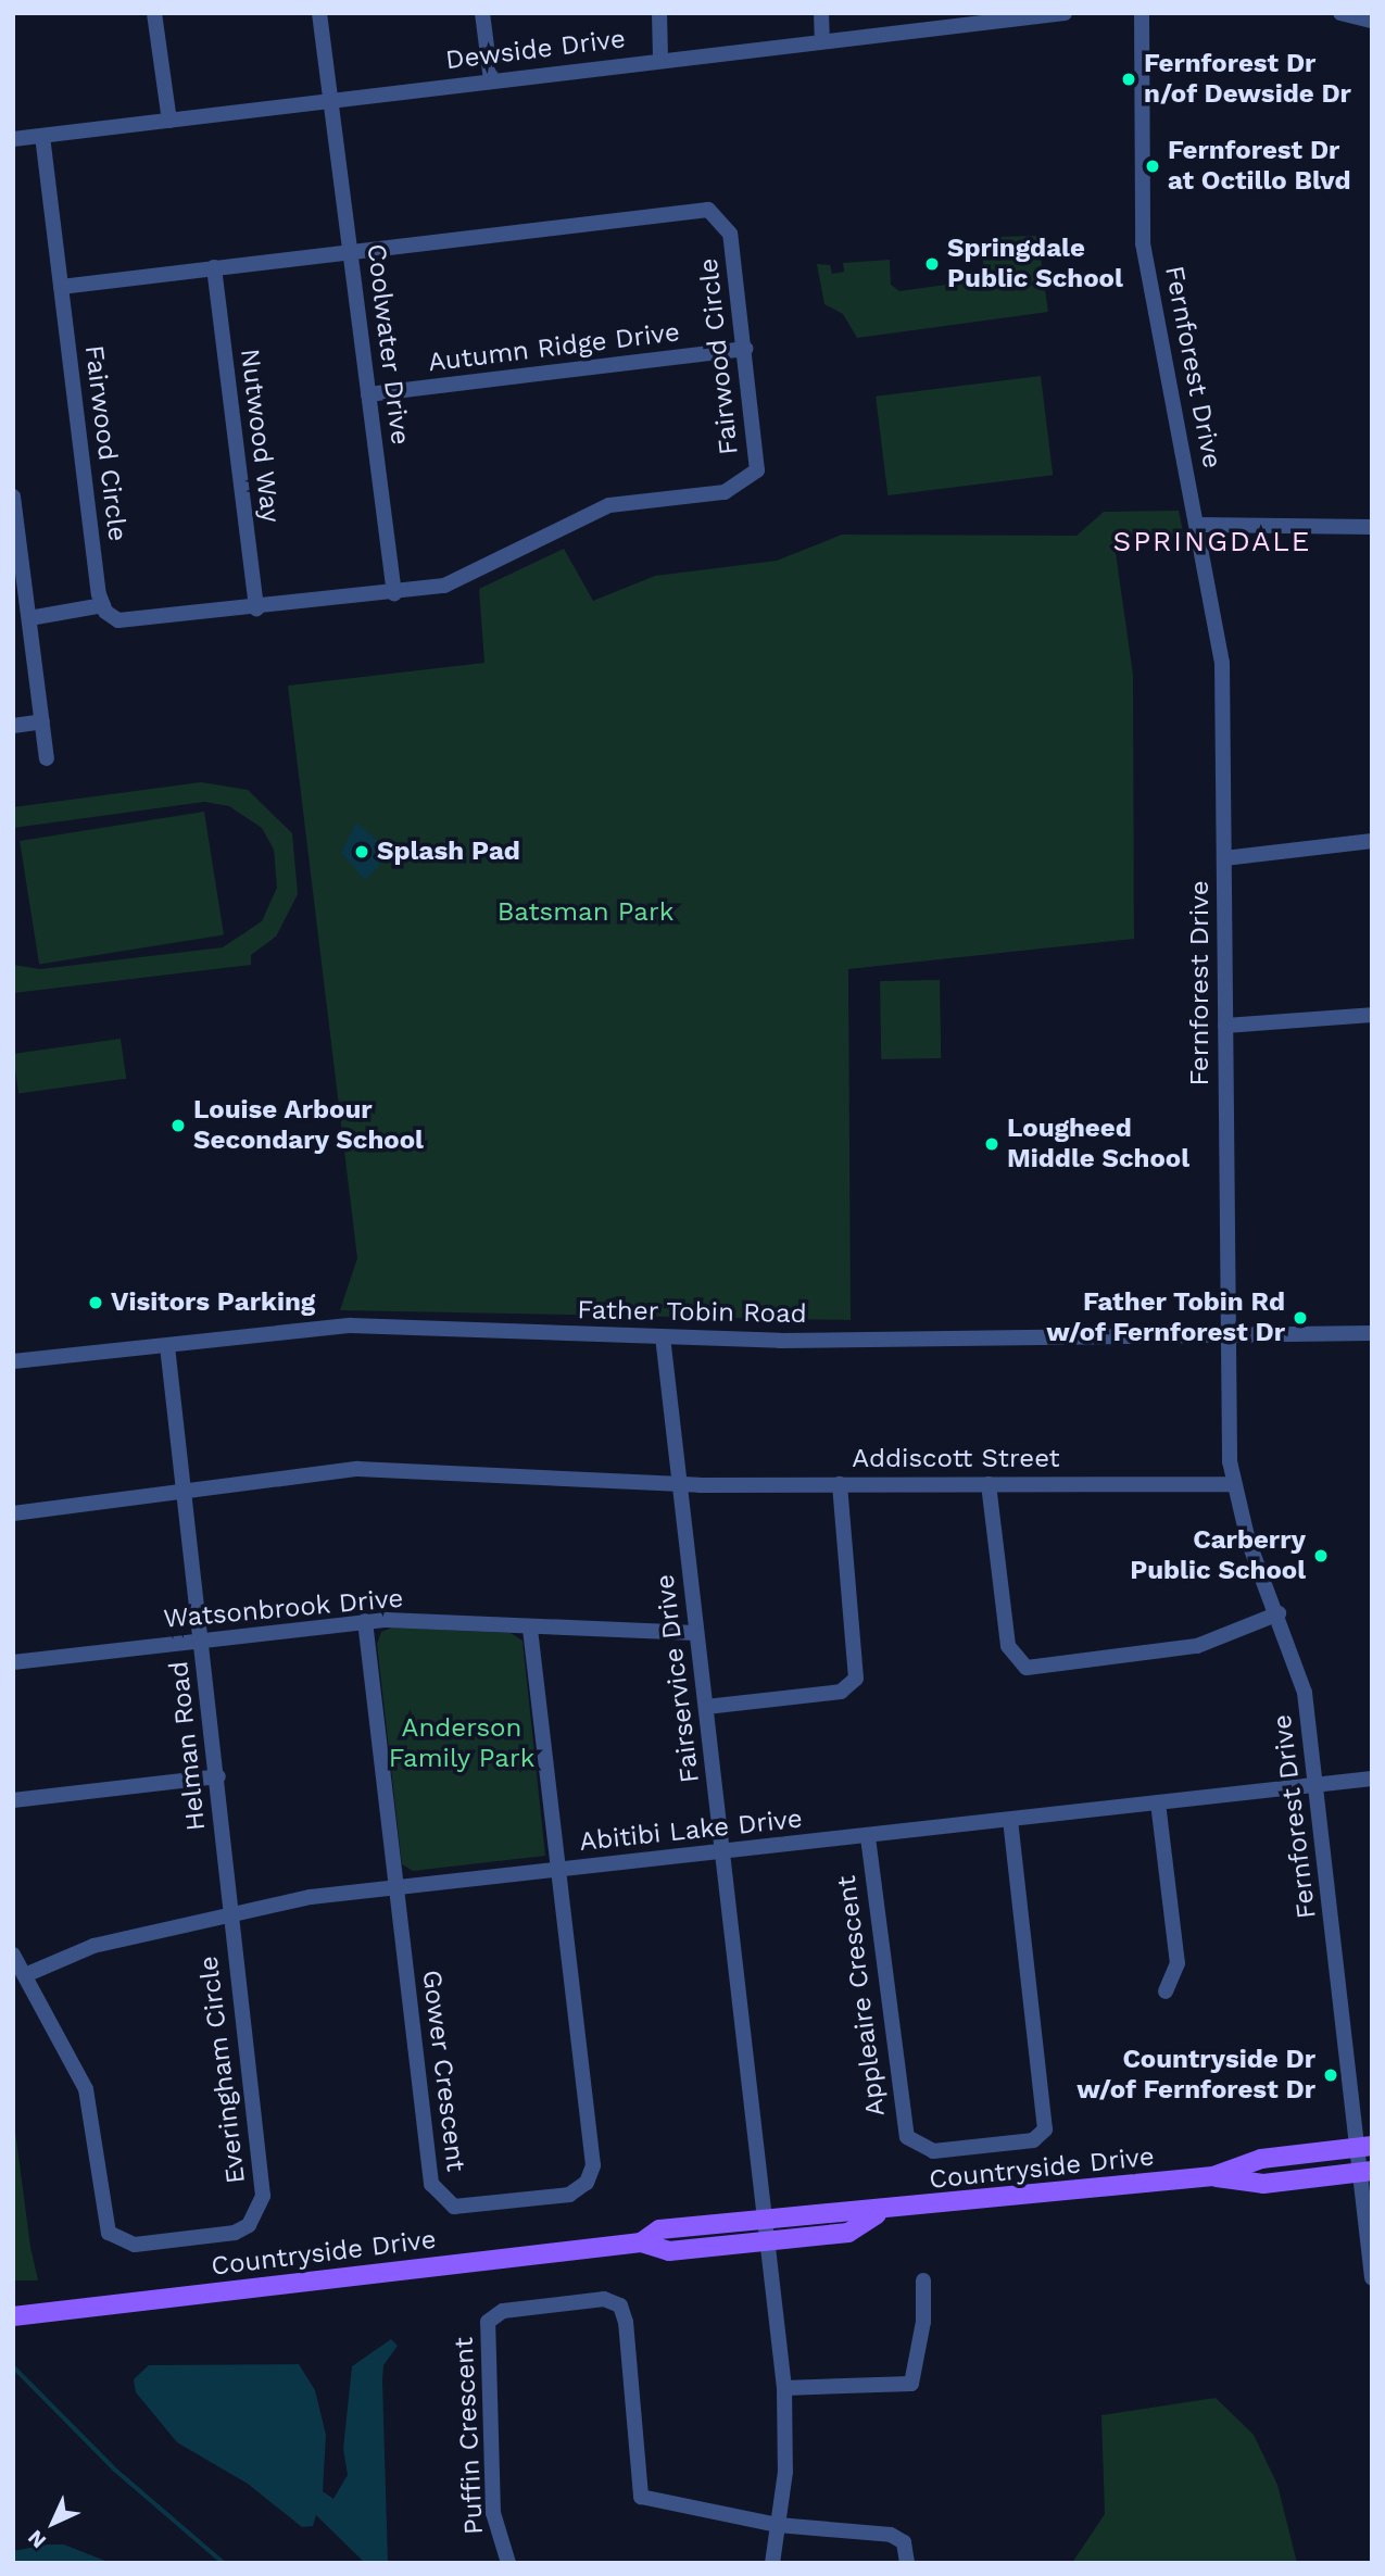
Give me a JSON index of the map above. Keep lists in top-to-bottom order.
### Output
{
  "streets": {
    "main road": ["Countryside Drive"],
    "street": [
      "Dewside Drive",
      "Coolwater Drive",
      "Autumn Ridge Drive",
      "Fairwood Circle",
      "Fernforest Drive",
      "Nutwood Way",
      "Father Tobin Road",
      "Addiscott Street",
      "Watsonbrook Drive",
      "Fairservice Drive",
      "Helman Road",
      "Abitibi Lake Drive",
      "Appleaire Crescent",
      "Everingham Circle",
      "Gower Crescent",
      "Puffin Crescent"
    ]
  },
  "crossings": [
    ["Dewside Drive", "Coolwater Drive"],
    ["Dewside Drive", "Fairwood Circle"],
    ["Coolwater Drive", "Autumn Ridge Drive"],
    ["Coolwater Drive", "Fairwood Circle"],
    ["Autumn Ridge Drive", "Fairwood Circle"],
    ["Fairwood Circle", "Nutwood Way"],
    ["Fernforest Drive", "Father Tobin Road"],
    ["Fernforest Drive", "Addiscott Street"],
    ["Fernforest Drive", "Abitibi Lake Drive"],
    ["Fernforest Drive", "Countryside Drive"],
    ["Father Tobin Road", "Fairservice Drive"],
    ["Father Tobin Road", "Helman Road"],
    ["Addiscott Street", "Fairservice Drive"],
    ["Watsonbrook Drive", "Fairservice Drive"],
    ["Watsonbrook Drive", "Helman Road"],
    ["Fairservice Drive", "Abitibi Lake Drive"],
    ["Fairservice Drive", "Countryside Drive"],
    ["Fairservice Drive", "Puffin Crescent"],
    ["Helman Road", "Abitibi Lake Drive"],
    ["Helman Road", "Everingham Circle"],
    ["Abitibi Lake Drive", "Appleaire Crescent"],
    ["Abitibi Lake Drive", "Everingham Circle"],
    ["Abitibi Lake Drive", "Gower Crescent"]
  ],
  "districts": ["SPRINGDALE"],
  "parks": ["Batsman Park", "Anderson Family Park"],
  "places": [
    "Fernforest Dr n/of Dewside Dr",
    "Fernforest Dr at Octillo Blvd",
    "Springdale Public School",
    "Splash Pad",
    "Louise Arbour Secondary School",
    "Lougheed Middle School",
    "Visitors Parking",
    "Father Tobin Rd w/of Fernforest Dr",
    "Carberry Public School",
    "Countryside Dr w/of Fernforest Dr"
  ],
  "north": "bottom left"
}
